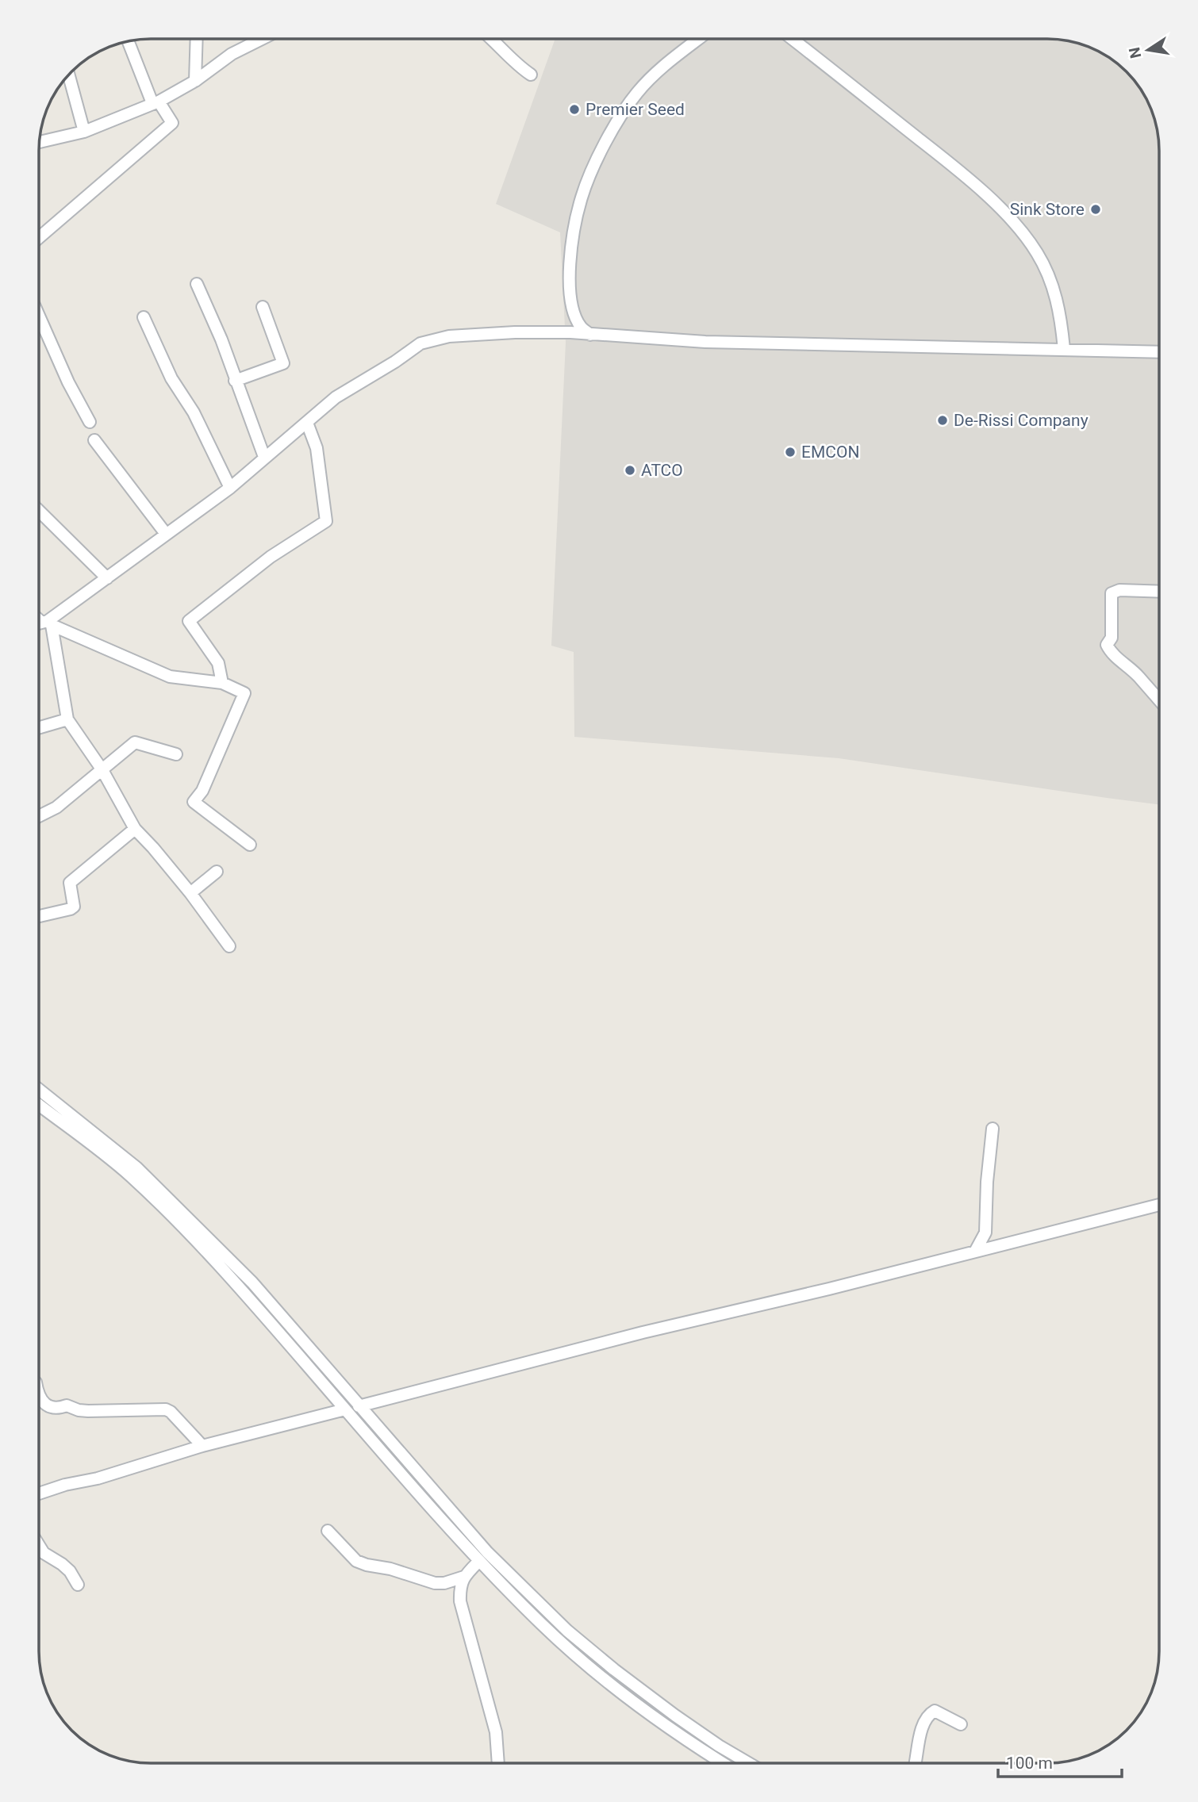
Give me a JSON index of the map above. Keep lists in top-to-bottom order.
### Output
{
  "places": [
    "Premier Seed",
    "Sink Store",
    "De-Rissi Company",
    "EMCON",
    "ATCO"
  ],
  "scale_bar": "100 m",
  "north": "left"
}
